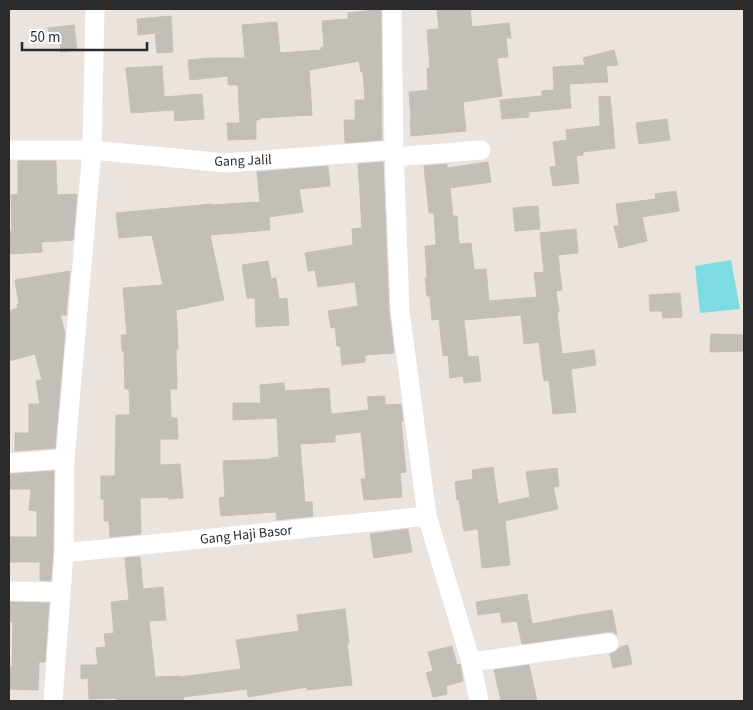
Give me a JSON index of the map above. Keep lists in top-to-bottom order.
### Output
{
  "streets": {
    "street": ["Gang Jalil", "Gang Haji Basor"]
  },
  "scale_bar": "50 m"
}
